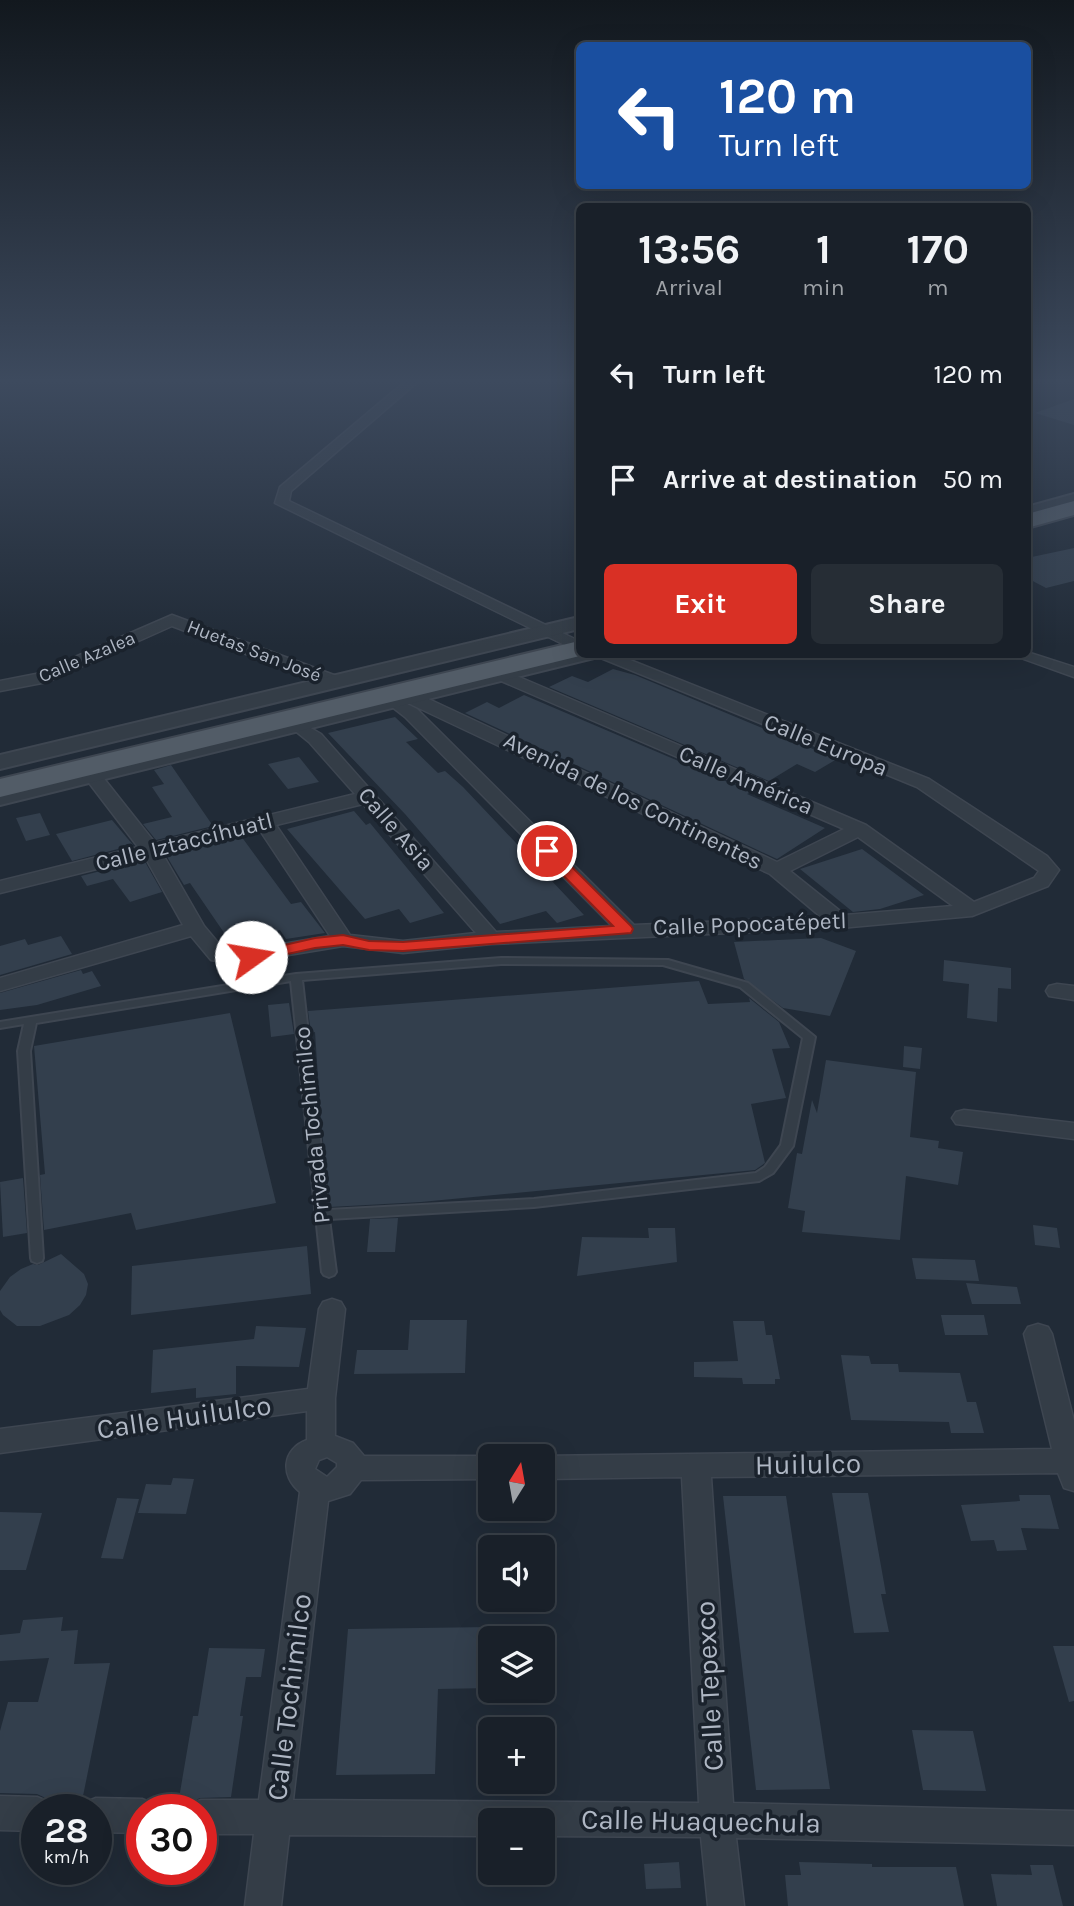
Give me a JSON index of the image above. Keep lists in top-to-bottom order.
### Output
{
  "streets": {
    "street": [
      "Huetas San José",
      "Calle Azalea",
      "Calle Europa",
      "Calle América",
      "Avenida de los Continentes",
      "Calle Asia",
      "Calle Iztaccíhuatl",
      "Calle Popocatépetl",
      "Calle Huilulco",
      "Huilulco",
      "Calle Tepexco",
      "Calle Tochimilco",
      "Calle Huaquechula"
    ],
    "lane": ["Privada Tochimilco"]
  },
  "crossings": [
    ["Huetas San José", "Calle Azalea"],
    ["Calle Europa", "Calle Popocatépetl"],
    ["Calle América", "Calle Popocatépetl"],
    ["Avenida de los Continentes", "Calle Popocatépetl"],
    ["Calle Asia", "Calle Iztaccíhuatl"],
    ["Calle Asia", "Calle Popocatépetl"],
    ["Huilulco", "Calle Tepexco"],
    ["Calle Tepexco", "Calle Huaquechula"],
    ["Calle Tochimilco", "Calle Huaquechula"]
  ],
  "north": "top",
  "page": {
    "turn": ["120 m", "Turn left"],
    "eta": [
      "13:56",
      "Arrival",
      "1",
      "min",
      "170",
      "m"
    ],
    "list": [
      {
        "name": "Turn left",
        "value": "120 m"
      },
      {
        "name": "Arrive at destination",
        "value": "50 m"
      }
    ],
    "buttons": ["Exit", "Share"],
    "map_buttons": ["+", "−"],
    "speed": "28 km/h",
    "limit": "30"
  }
}
